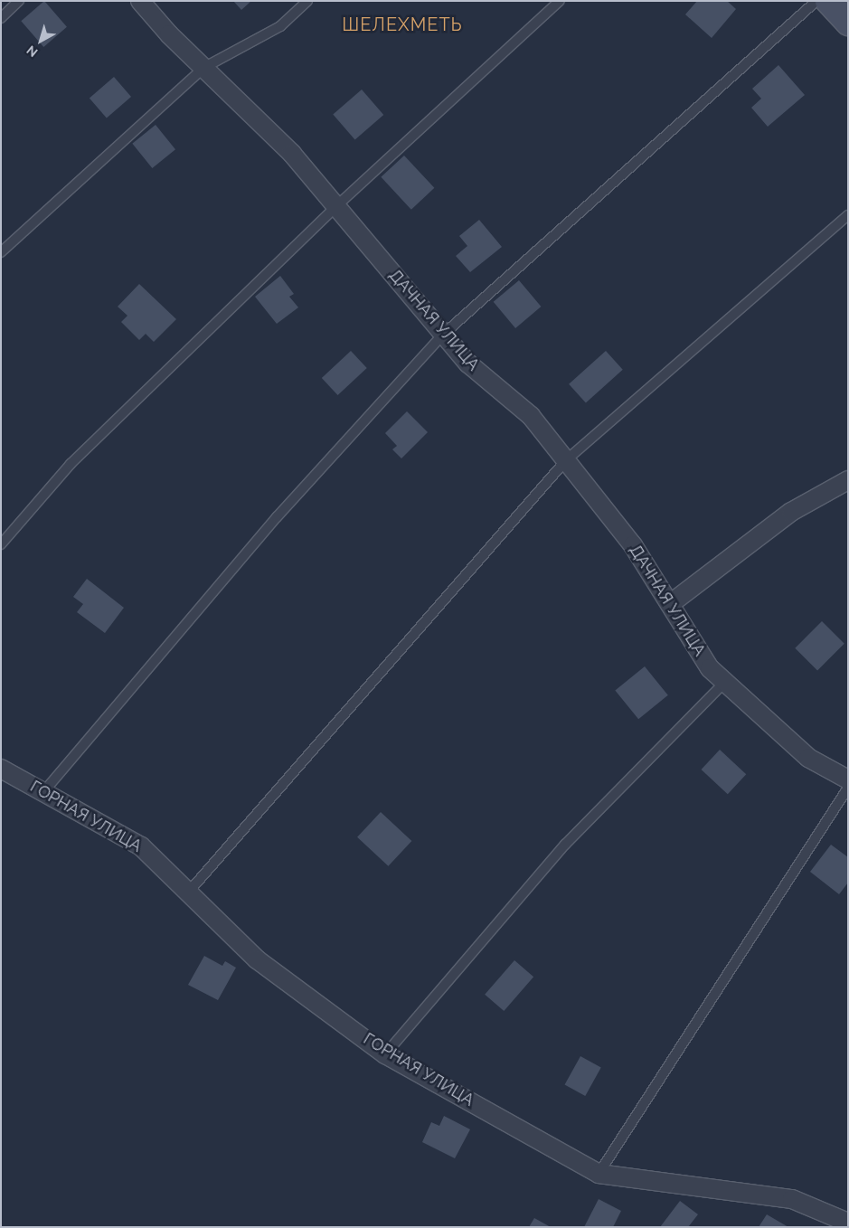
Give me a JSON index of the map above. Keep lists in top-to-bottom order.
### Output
{
  "streets": {
    "street": ["ДАЧНАЯ УЛИЦА", "ГОРНАЯ УЛИЦА"]
  },
  "districts": ["ШЕЛЕХМЕТЬ"],
  "north": "bottom left"
}
